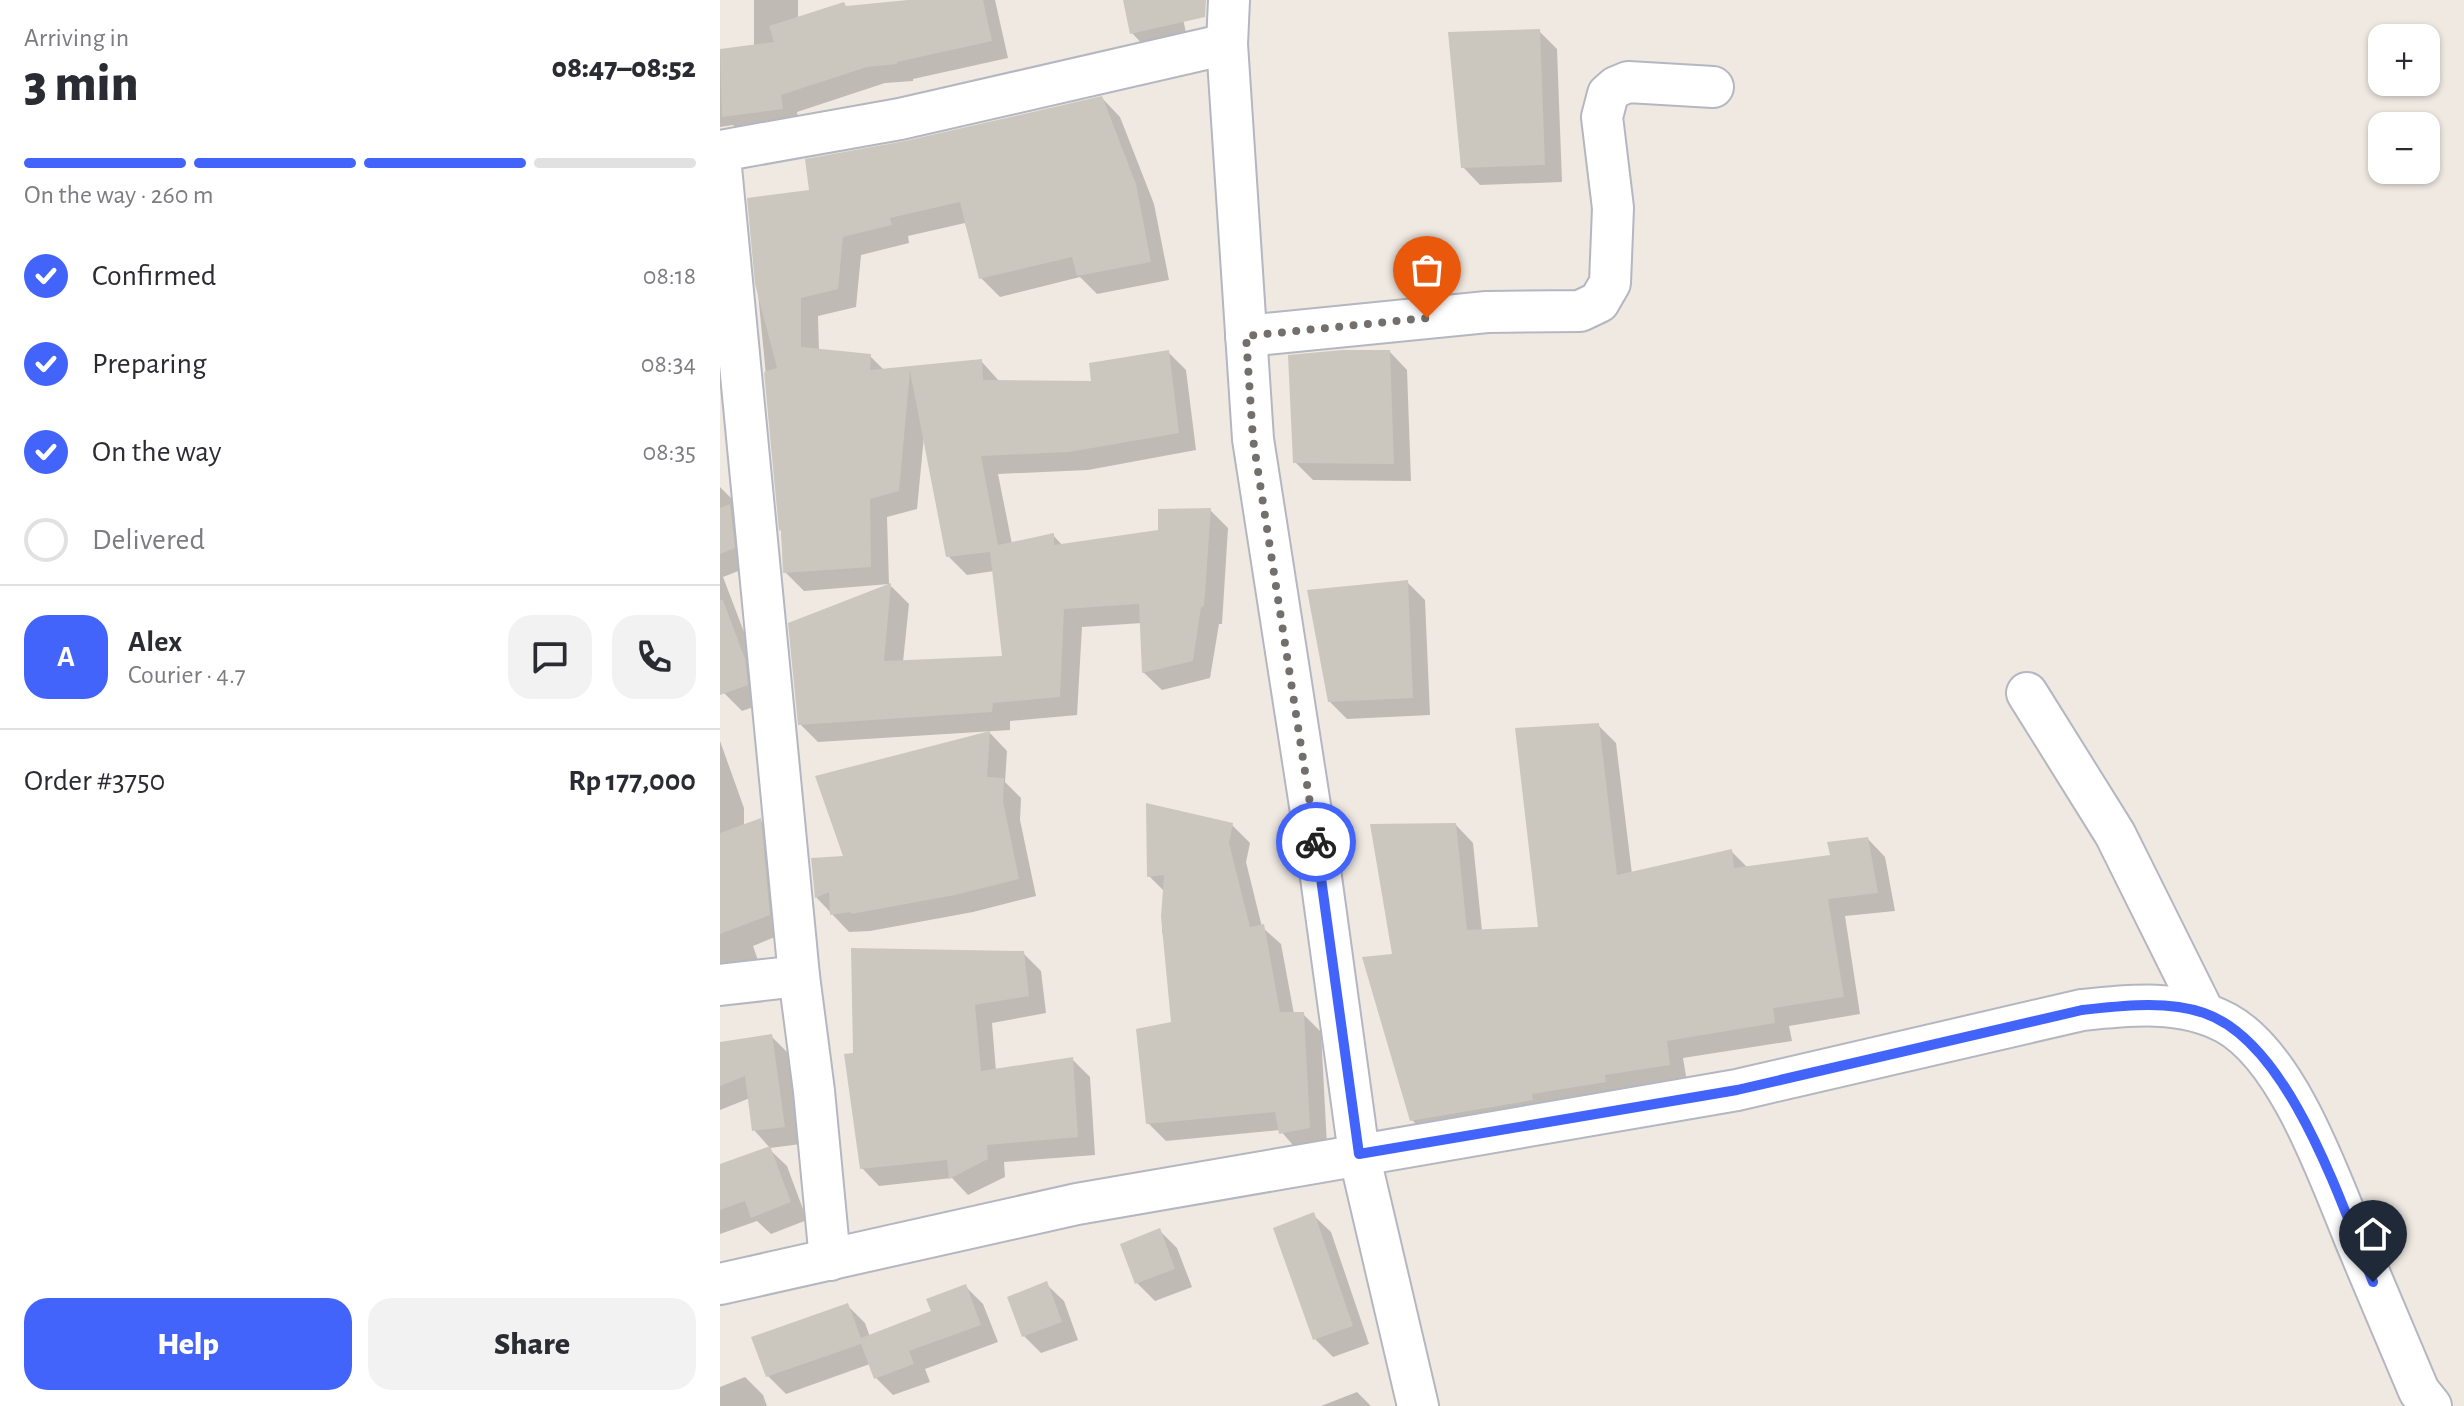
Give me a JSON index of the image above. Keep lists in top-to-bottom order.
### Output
{
  "page": {
    "heading": ["3 min", "Arriving in", "08:47–08:52"],
    "panel": [
      "Alex",
      "Courier · 4.7",
      "Order #3750",
      "Rp 177,000"
    ],
    "map_buttons": ["+", "−"],
    "bar": "On the way · 260 m",
    "list": [
      ["Confirmed", "08:18"],
      ["Preparing", "08:34"],
      ["On the way", "08:35"],
      "Delivered"
    ],
    "round": "A",
    "buttons": ["Help", "Share"]
  }
}
